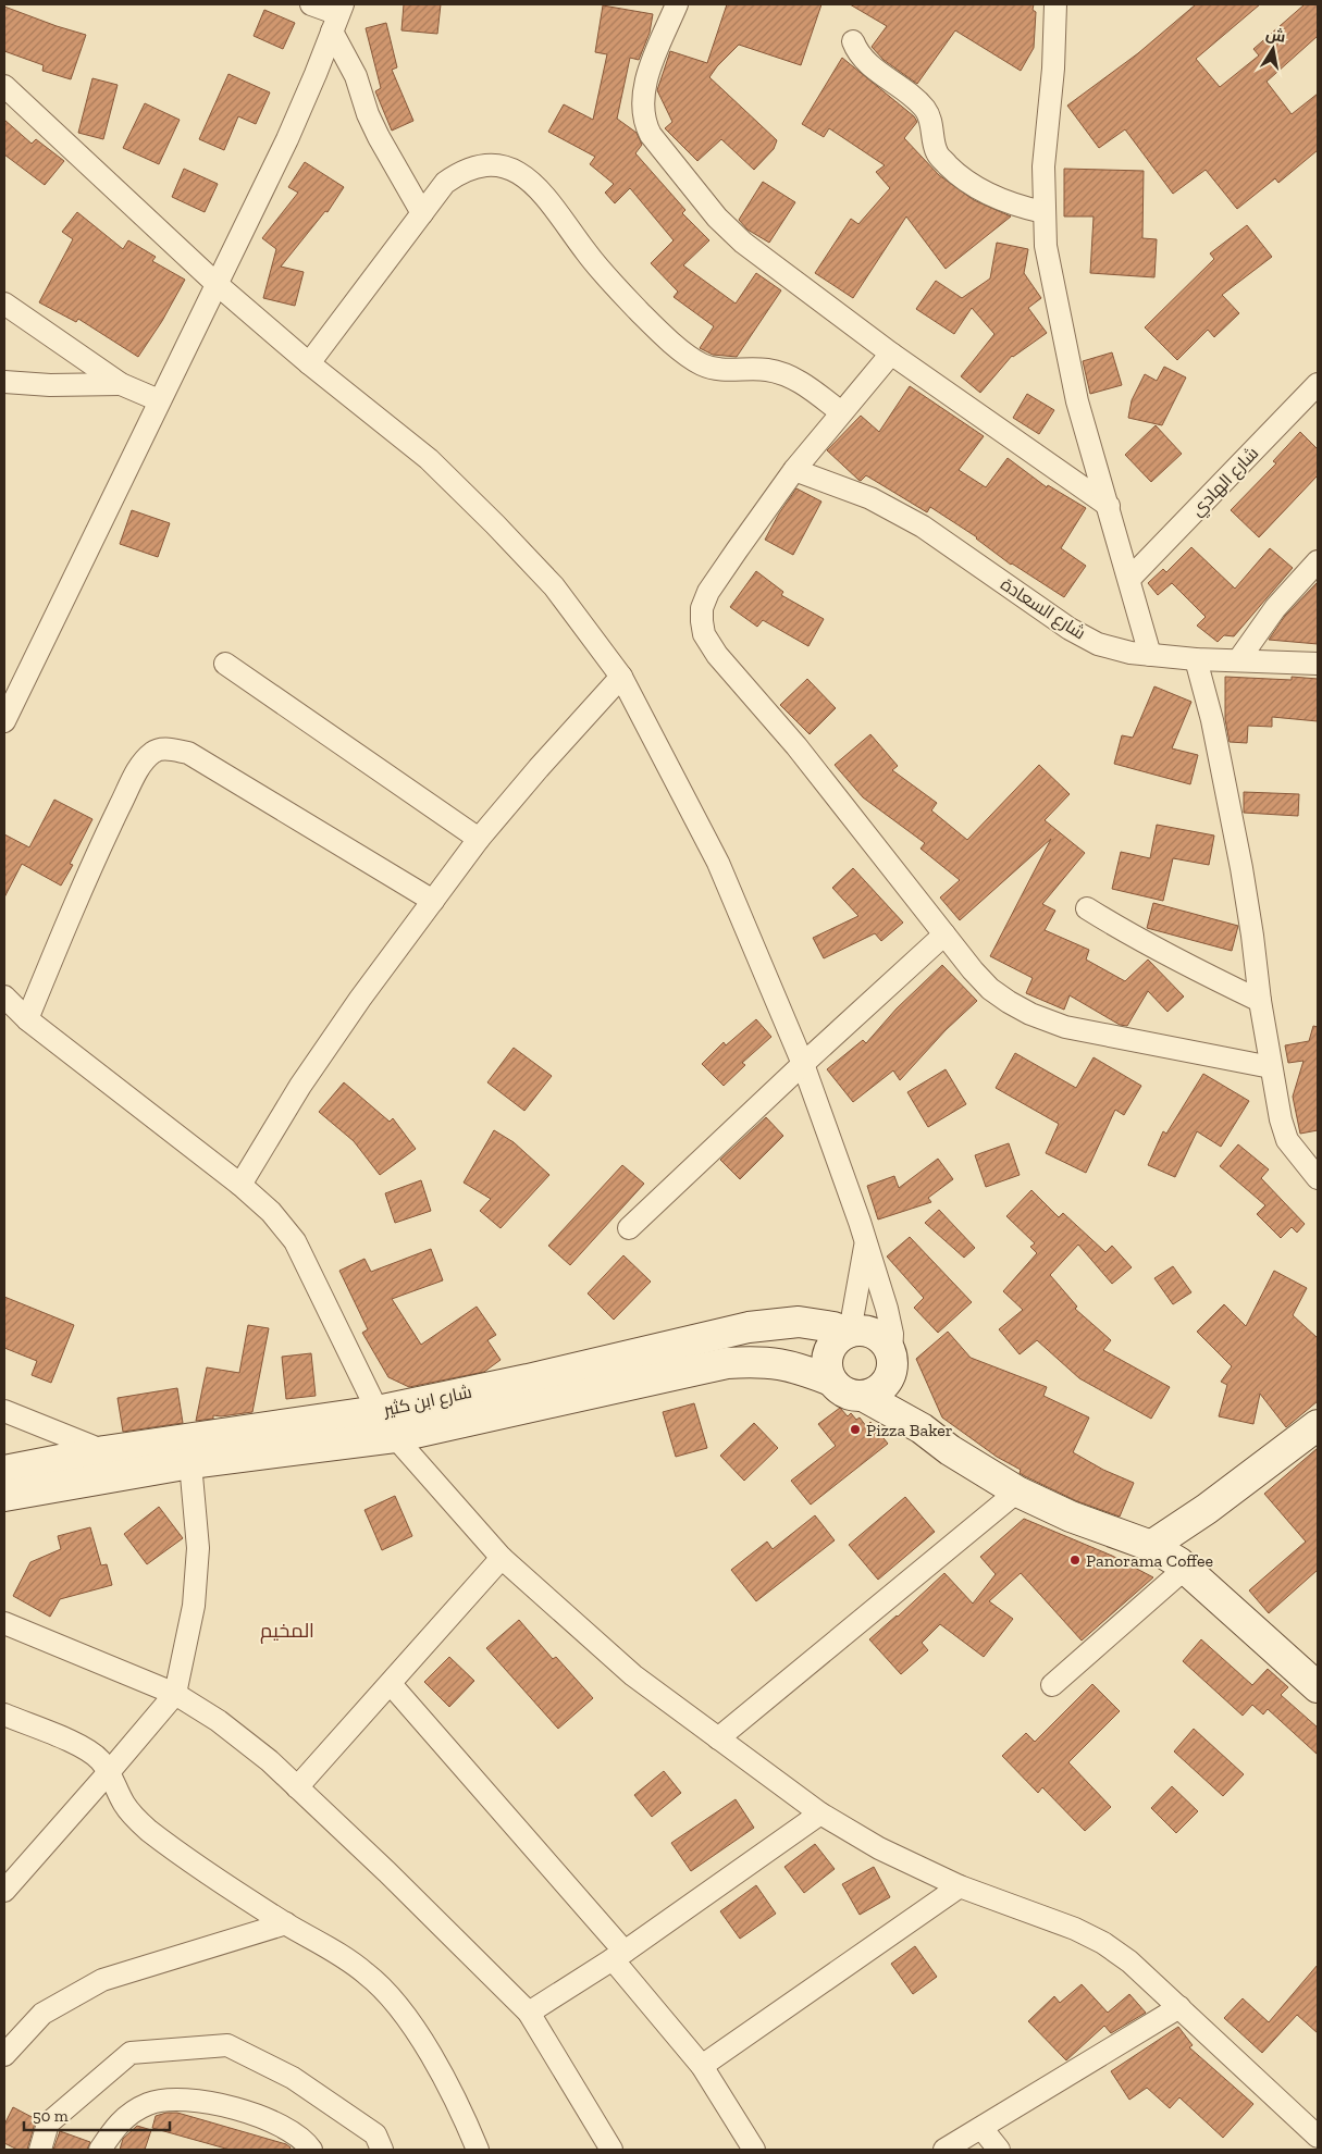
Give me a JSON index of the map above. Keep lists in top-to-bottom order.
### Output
{
  "streets": {
    "street": ["شارع الهادي", "شارع السعادة", "شارع ابن كثير"]
  },
  "districts": ["المخيم"],
  "places": ["Pizza Baker", "Panorama Coffee"],
  "scale_bar": "50 m",
  "north": "top"
}
